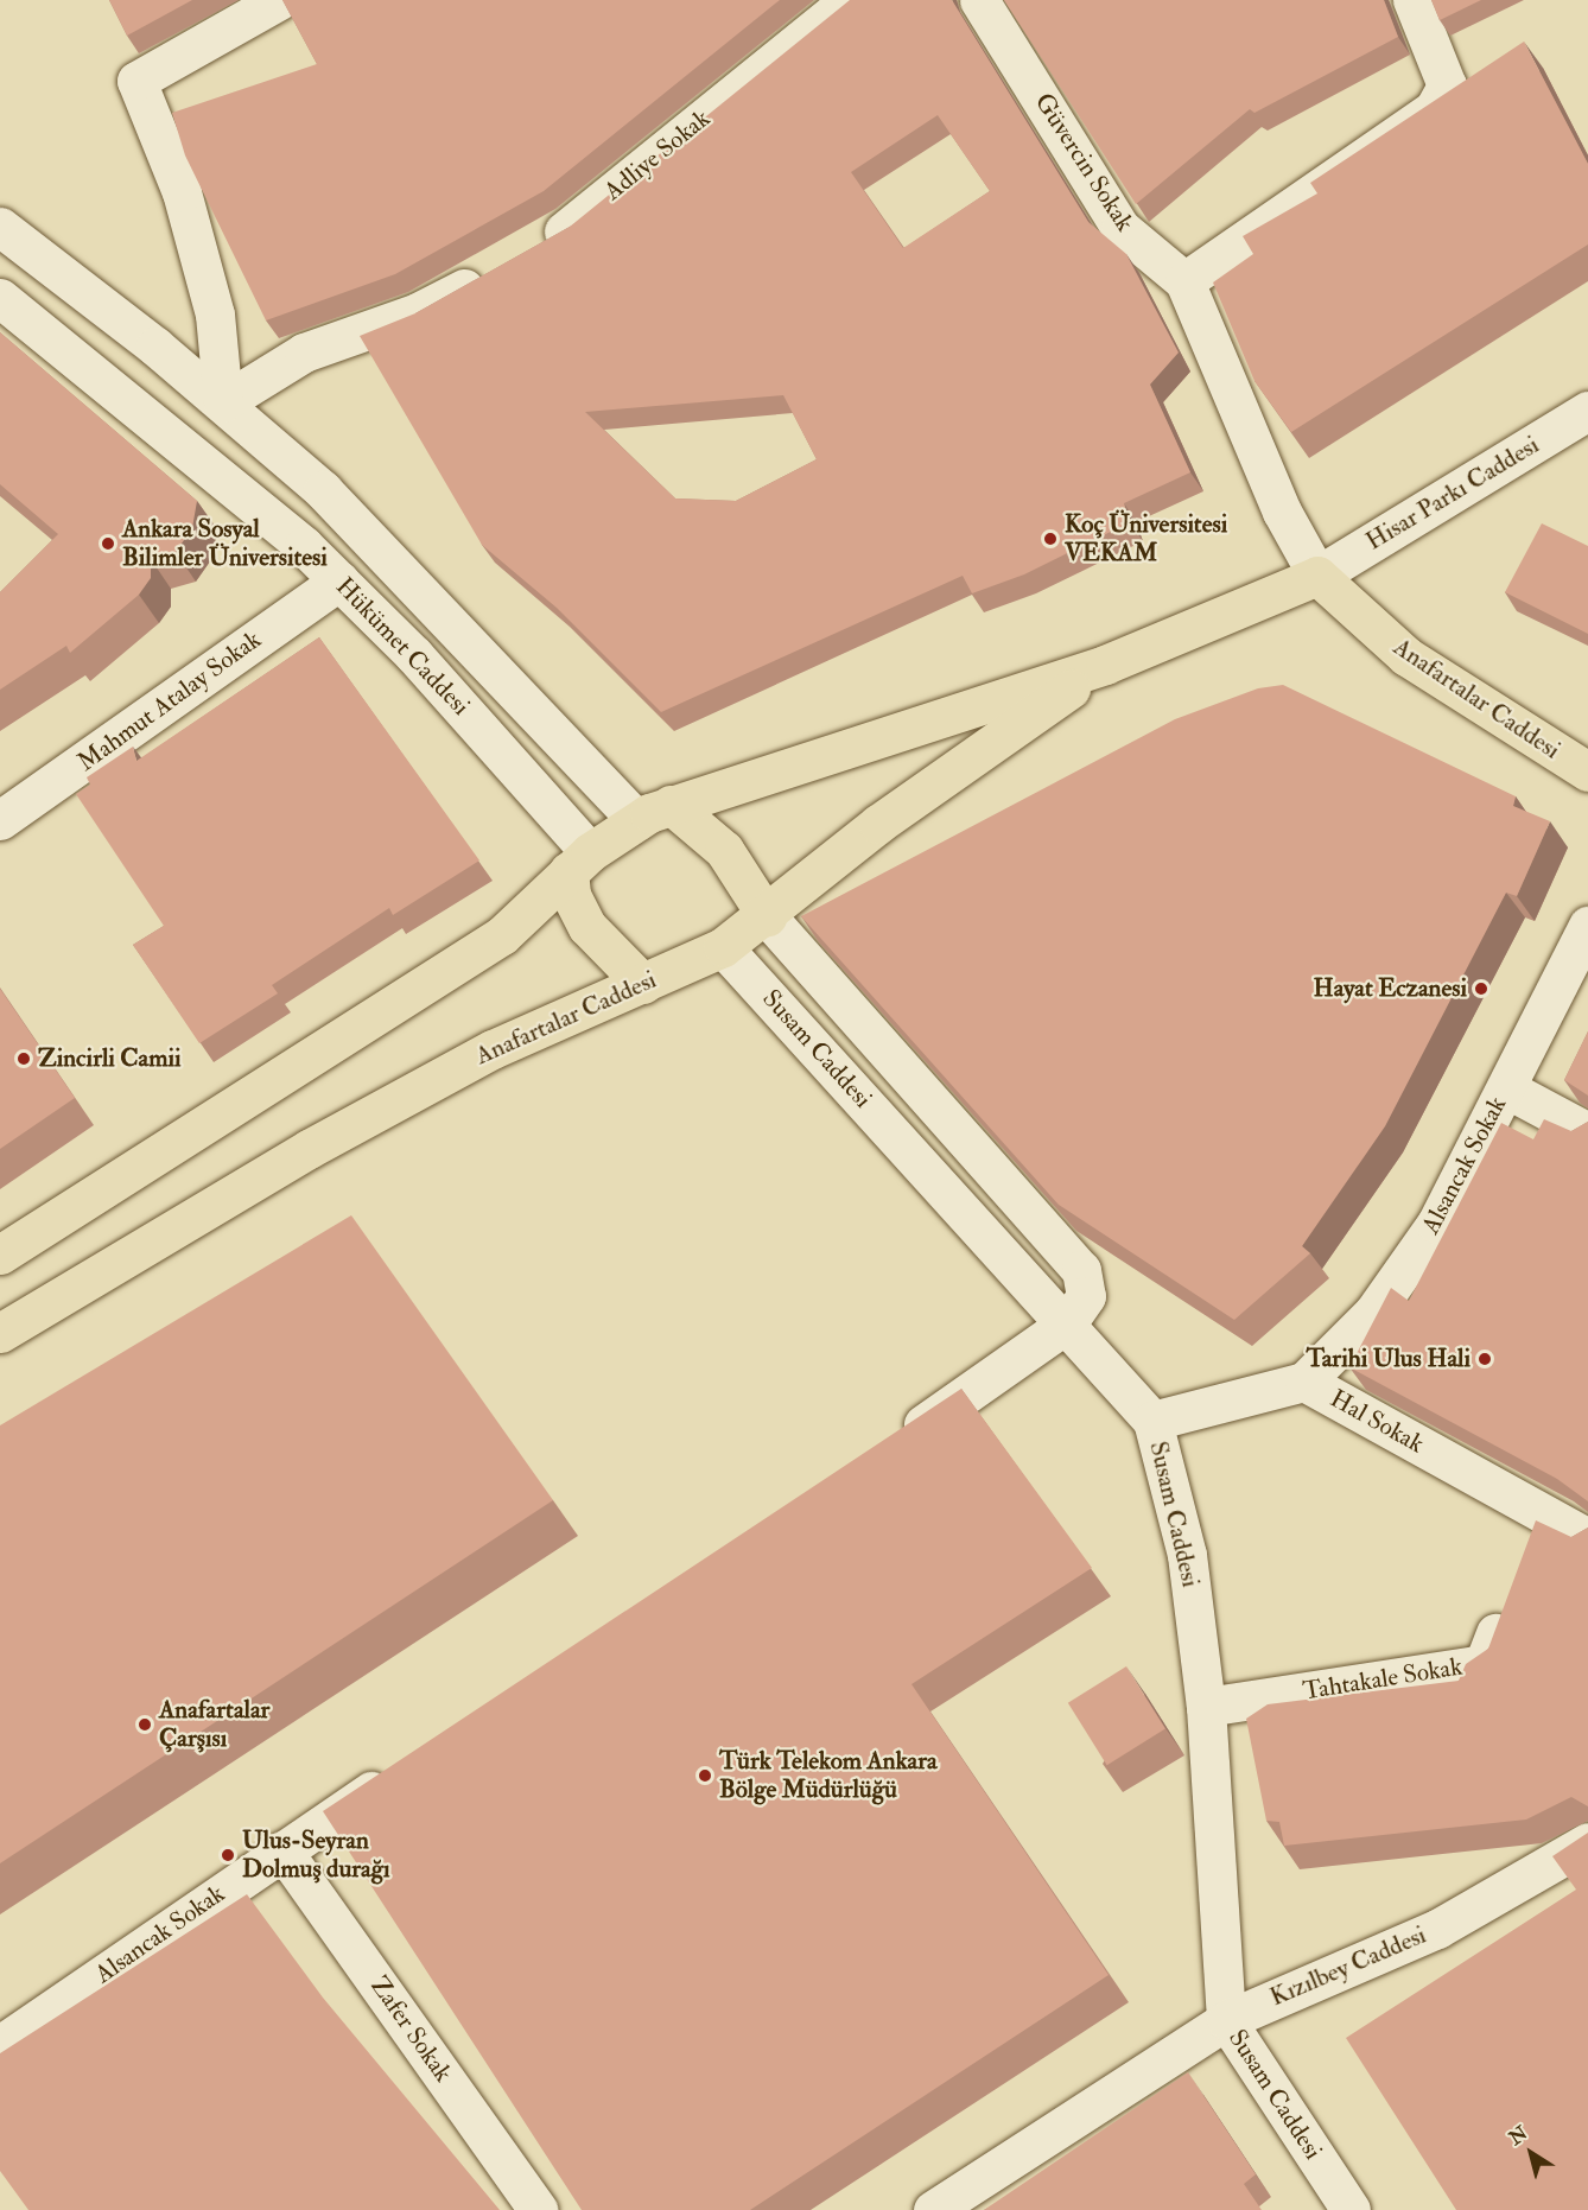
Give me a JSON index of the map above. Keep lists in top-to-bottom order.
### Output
{
  "streets": {
    "main road": ["Anafartalar Caddesi"],
    "street": [
      "Adliye Sokak",
      "Güvercin Sokak",
      "Hisar Parkı Caddesi",
      "Hükümet Caddesi",
      "Mahmut Atalay Sokak",
      "Susam Caddesi",
      "Alsancak Sokak",
      "Hal Sokak",
      "Tahtakale Sokak",
      "Kızılbey Caddesi",
      "Zafer Sokak"
    ]
  },
  "crossings": [
    ["Güvercin Sokak", "Hisar Parkı Caddesi"],
    ["Güvercin Sokak", "Anafartalar Caddesi"],
    ["Hisar Parkı Caddesi", "Anafartalar Caddesi"],
    ["Hükümet Caddesi", "Anafartalar Caddesi"],
    ["Hükümet Caddesi", "Mahmut Atalay Sokak"],
    ["Hükümet Caddesi", "Susam Caddesi"],
    ["Anafartalar Caddesi", "Susam Caddesi"],
    ["Susam Caddesi", "Hal Sokak"],
    ["Susam Caddesi", "Tahtakale Sokak"],
    ["Susam Caddesi", "Kızılbey Caddesi"],
    ["Alsancak Sokak", "Hal Sokak"],
    ["Alsancak Sokak", "Zafer Sokak"]
  ],
  "places": [
    "Koç Üniversitesi VEKAM",
    "Ankara Sosyal Bilimler Üniversitesi",
    "Hayat Eczanesi",
    "Zincirli Camii",
    "Tarihi Ulus Hali",
    "Anafartalar Çarşısı",
    "Türk Telekom Ankara Bölge Müdürlüğü",
    "Ulus-Seyran Dolmuş durağı"
  ],
  "north": "top left"
}
